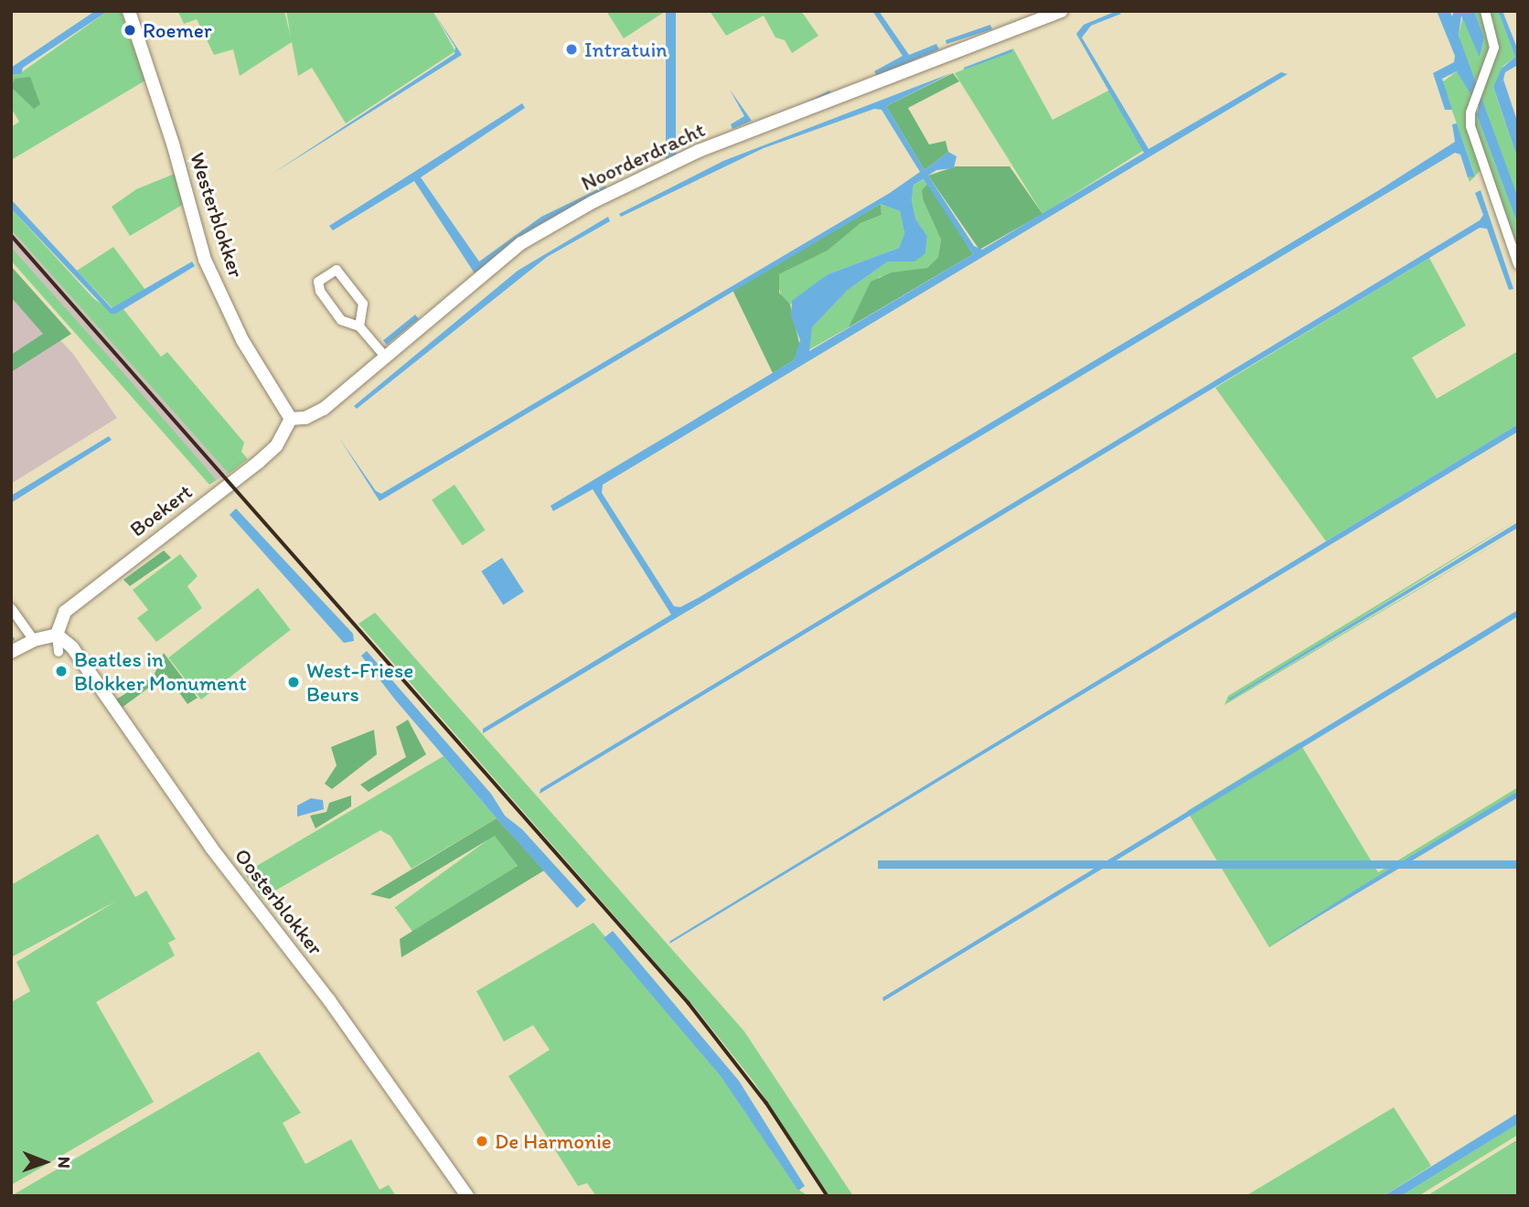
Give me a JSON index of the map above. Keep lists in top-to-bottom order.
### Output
{
  "streets": {
    "street": [
      "Noorderdracht",
      "Westerblokker",
      "Boekert",
      "Oosterblokker"
    ]
  },
  "crossings": [
    ["Noorderdracht", "Westerblokker"],
    ["Noorderdracht", "Boekert"],
    ["Westerblokker", "Boekert"],
    ["Boekert", "Oosterblokker"]
  ],
  "places": [
    "Roemer",
    "Intratuin",
    "Beatles in Blokker Monument",
    "West-Friese Beurs",
    "De Harmonie"
  ],
  "north": "right"
}
